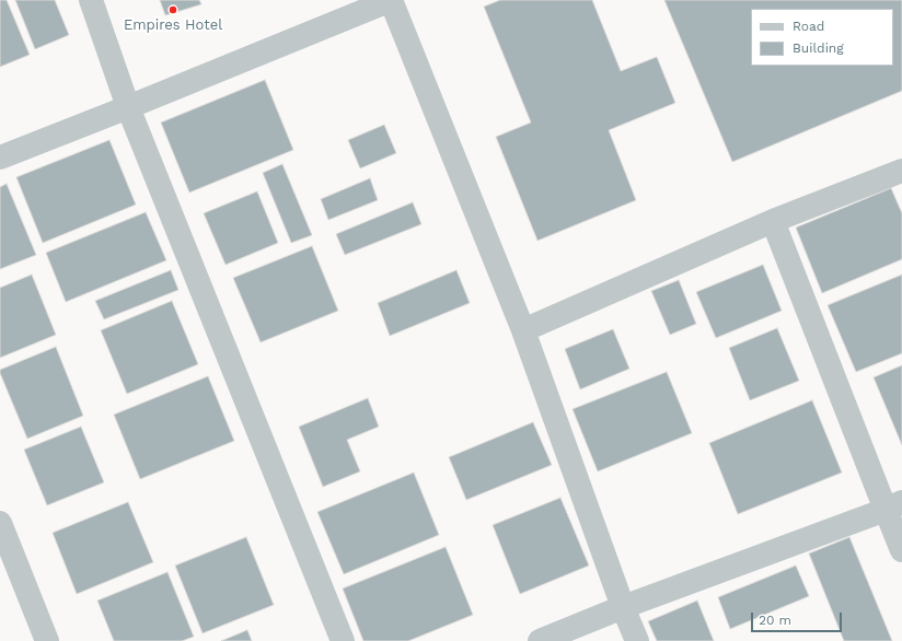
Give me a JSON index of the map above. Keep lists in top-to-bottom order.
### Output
{
  "places": ["Empires Hotel"],
  "legend": ["Road", "Building"],
  "scale_bar": "20 m"
}
